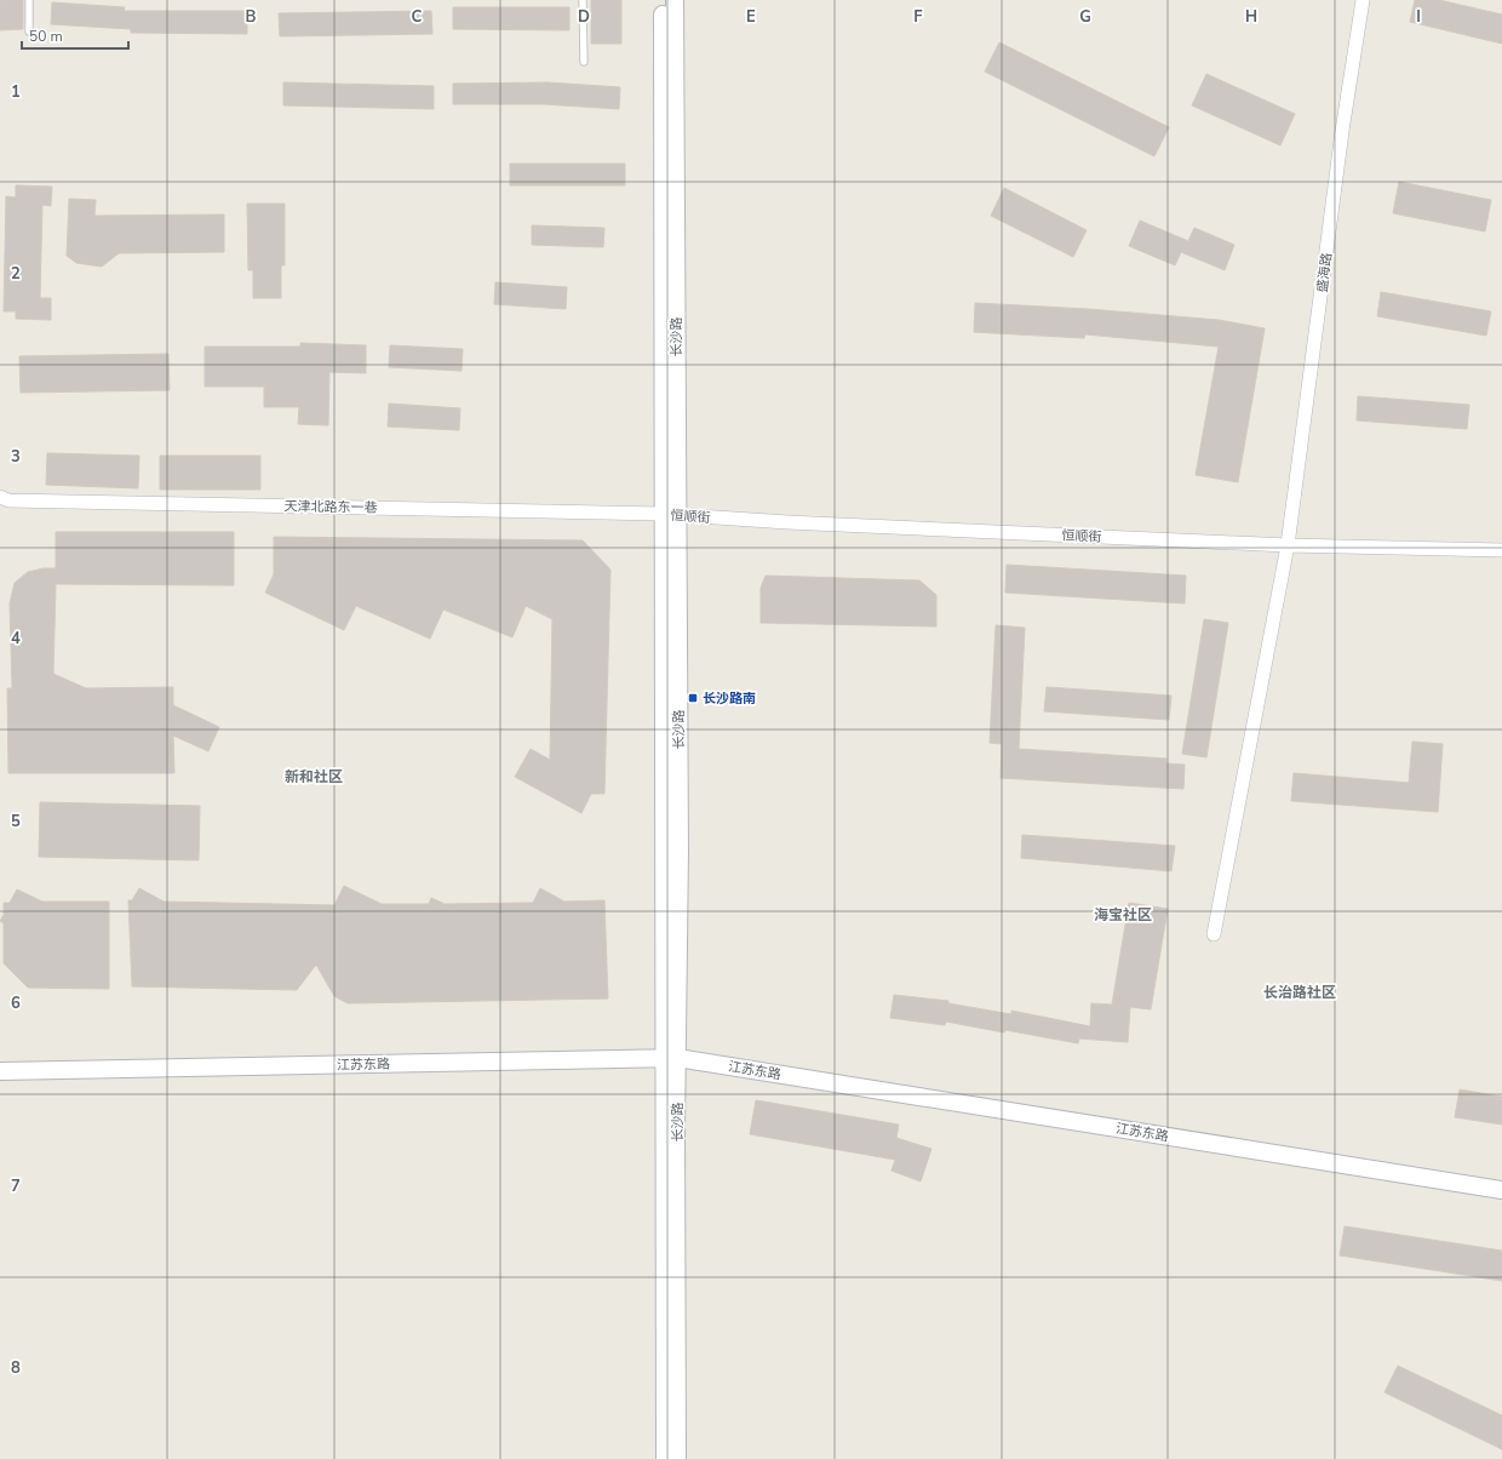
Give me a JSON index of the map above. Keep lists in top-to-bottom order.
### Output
{
  "streets": {
    "street": [
      "盛海路",
      "长沙路",
      "天津北路东一巷",
      "恒顺街",
      "江苏东路"
    ]
  },
  "crossings": [
    ["盛海路", "恒顺街"],
    ["长沙路", "天津北路东一巷"],
    ["长沙路", "恒顺街"],
    ["长沙路", "江苏东路"],
    ["天津北路东一巷", "恒顺街"]
  ],
  "districts": ["新和社区", "海宝社区", "长治路社区"],
  "places": {
    "transit": ["长沙路南"]
  },
  "scale_bar": "50 m",
  "grid": {
    "columns": [
      "B",
      "C",
      "D",
      "E",
      "F",
      "G",
      "H",
      "I"
    ],
    "rows": [
      "1",
      "2",
      "3",
      "4",
      "5",
      "6",
      "7",
      "8"
    ]
  }
}
